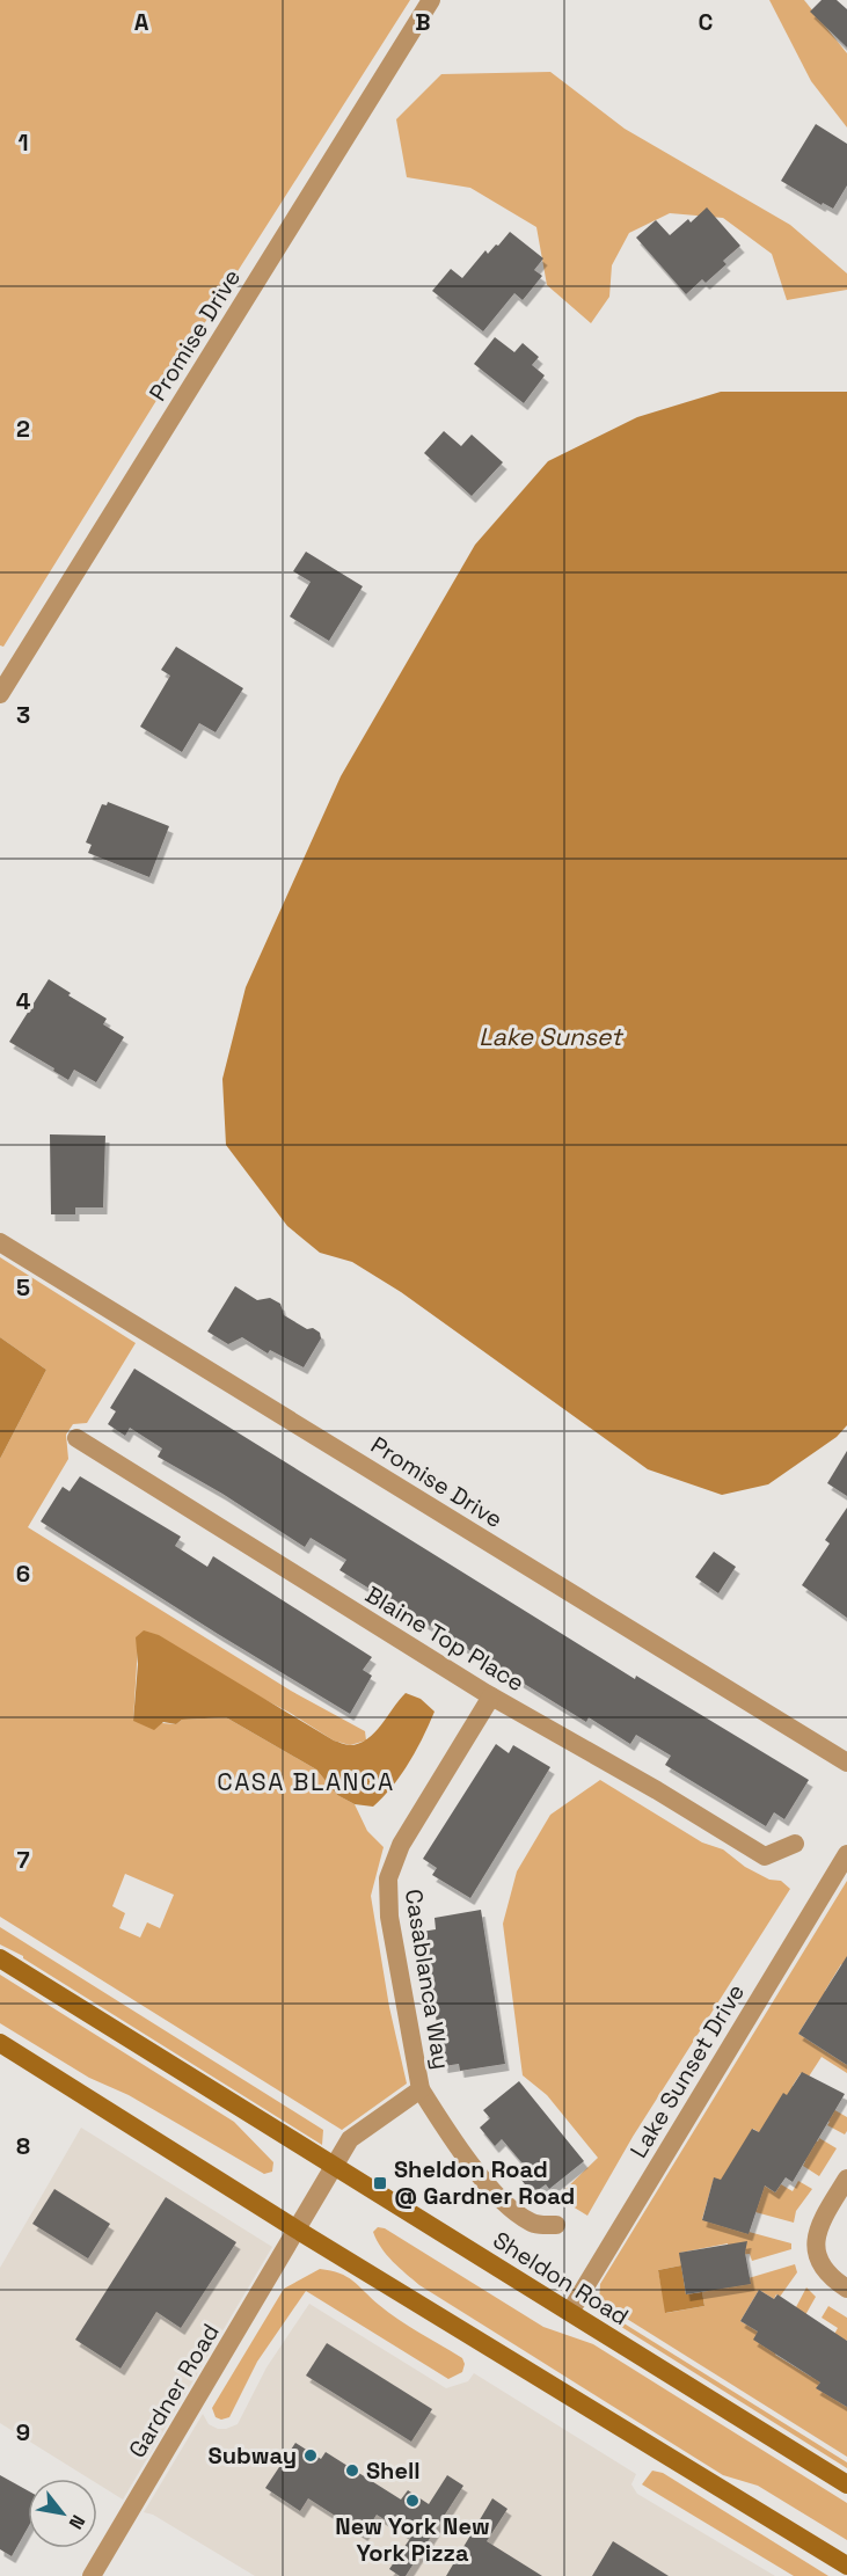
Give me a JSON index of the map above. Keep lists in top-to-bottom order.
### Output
{
  "streets": {
    "main road": ["Sheldon Road"],
    "street": [
      "Promise Drive",
      "Blaine Top Place",
      "Casablanca Way",
      "Lake Sunset Drive",
      "Gardner Road"
    ]
  },
  "crossings": [
    ["Blaine Top Place", "Casablanca Way"],
    ["Casablanca Way", "Sheldon Road"],
    ["Casablanca Way", "Gardner Road"],
    ["Lake Sunset Drive", "Sheldon Road"]
  ],
  "districts": ["CASA BLANCA"],
  "water": ["Lake Sunset"],
  "places": {
    "transit": ["Sheldon Road @ Gardner Road"],
    "other": ["Subway", "Shell", "New York New York Pizza"]
  },
  "north": "bottom right",
  "grid": {
    "columns": ["A", "B", "C"],
    "rows": [
      "1",
      "2",
      "3",
      "4",
      "5",
      "6",
      "7",
      "8",
      "9"
    ]
  }
}
